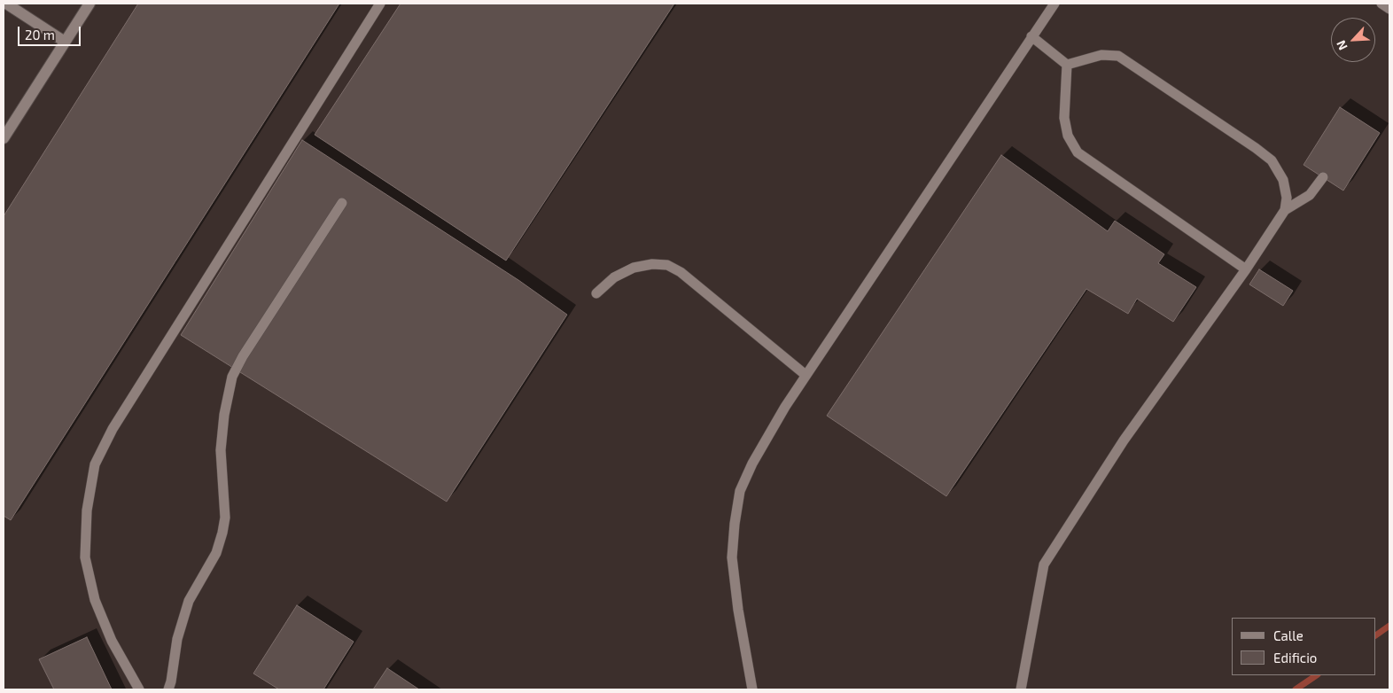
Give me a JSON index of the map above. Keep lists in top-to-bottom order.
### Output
{
  "legend": ["Calle", "Edificio"],
  "scale_bar": "20 m",
  "north": "bottom left"
}
